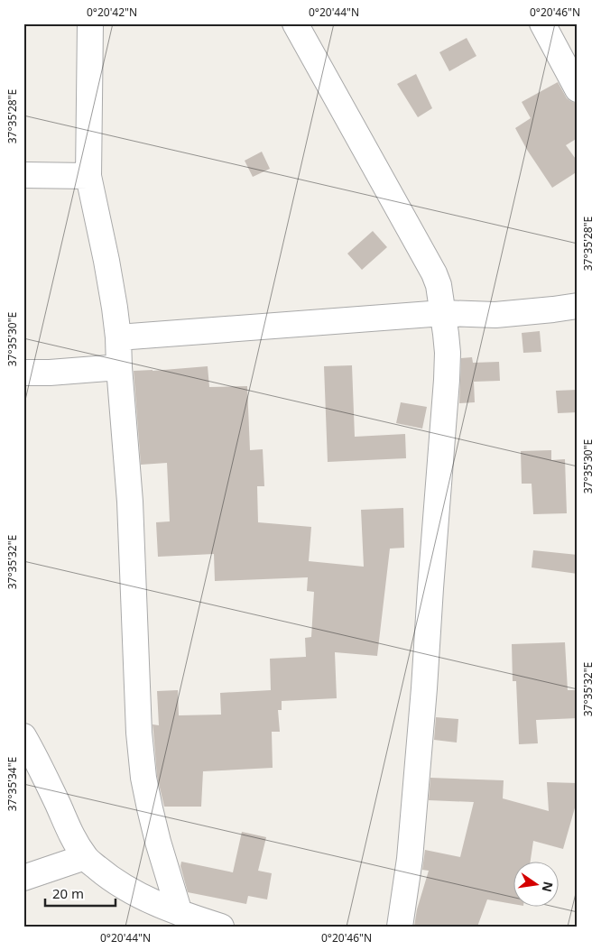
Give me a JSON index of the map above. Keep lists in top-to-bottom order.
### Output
{
  "scale_bar": "20 m",
  "north": "right",
  "coordinates": [
    "0°20'42\"N",
    "0°20'44\"N",
    "0°20'46\"N",
    "37°35'28\"E",
    "37°35'30\"E",
    "37°35'32\"E",
    "37°35'34\"E"
  ]
}
